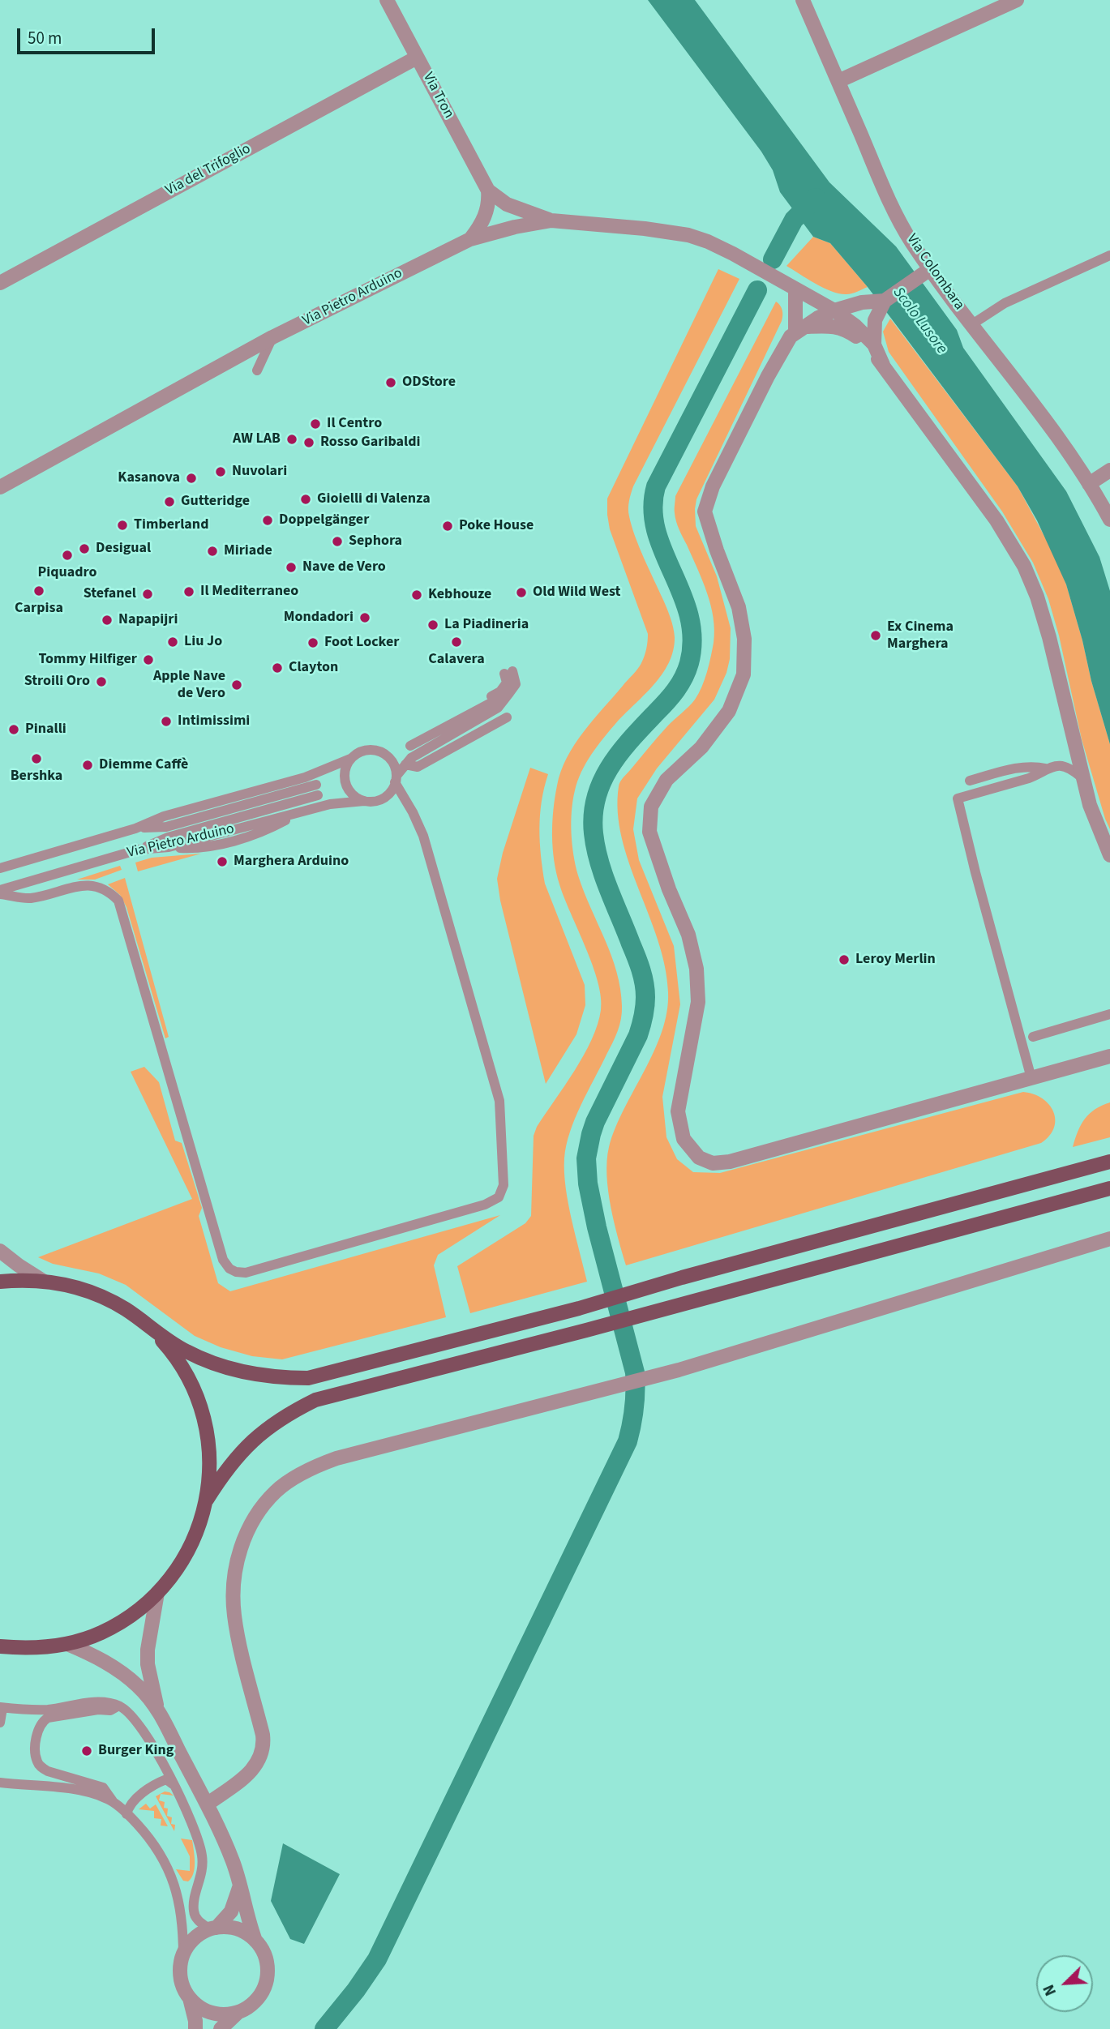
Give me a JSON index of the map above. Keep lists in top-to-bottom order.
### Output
{
  "streets": {
    "street": [
      "Via Tron",
      "Via del Trifoglio",
      "Via Colombara",
      "Via Pietro Arduino"
    ]
  },
  "crossings": [
    ["Via Tron", "Via del Trifoglio"],
    ["Via Tron", "Via Pietro Arduino"]
  ],
  "water": ["Scolo Lusore"],
  "places": [
    "ODStore",
    "Il Centro",
    "AW LAB",
    "Rosso Garibaldi",
    "Nuvolari",
    "Kasanova",
    "Gioielli di Valenza",
    "Gutteridge",
    "Doppelgänger",
    "Timberland",
    "Poke House",
    "Sephora",
    "Desigual",
    "Miriade",
    "Piquadro",
    "Nave de Vero",
    "Carpisa",
    "Il Mediterraneo",
    "Old Wild West",
    "Stefanel",
    "Kebhouze",
    "Mondadori",
    "Napapijri",
    "La Piadineria",
    "Ex Cinema Marghera",
    "Liu Jo",
    "Calavera",
    "Foot Locker",
    "Tommy Hilfiger",
    "Clayton",
    "Stroili Oro",
    "Apple Nave de Vero",
    "Intimissimi",
    "Pinalli",
    "Bershka",
    "Diemme Caffè",
    "Marghera Arduino",
    "Leroy Merlin",
    "Burger King"
  ],
  "scale_bar": "50 m",
  "north": "bottom left"
}
